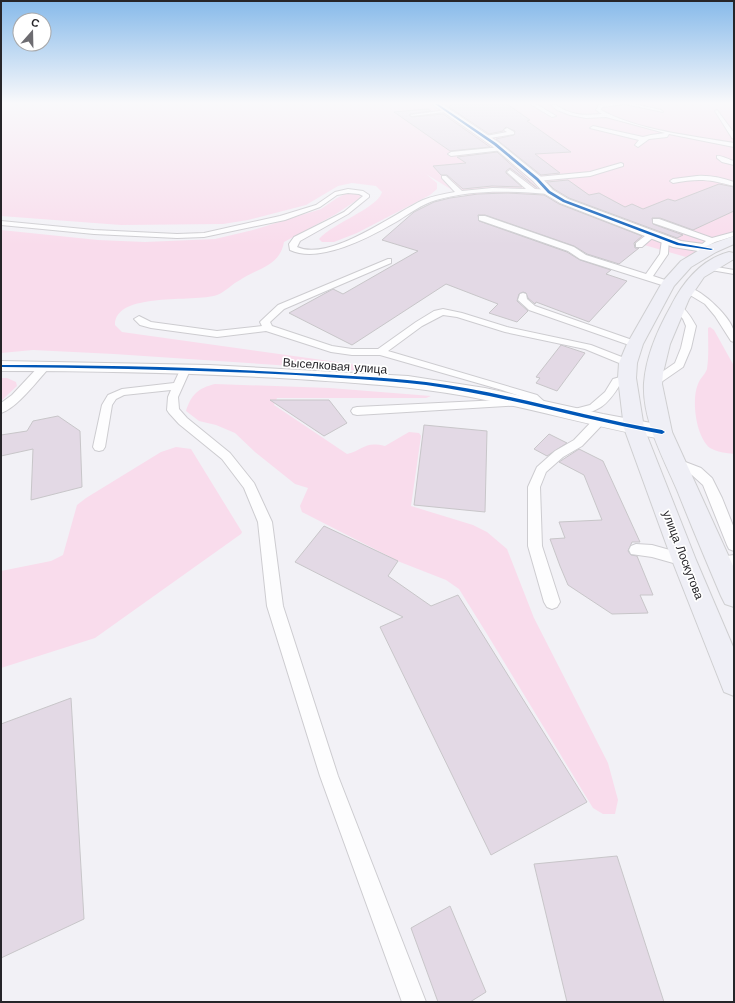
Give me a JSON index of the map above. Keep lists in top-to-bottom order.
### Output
{
  "streets": {
    "main road": ["улица Лоскутова"],
    "street": ["Выселковая улица"]
  },
  "crossings": [
    ["Выселковая улица", "улица Лоскутова"]
  ],
  "north": "top"
}
